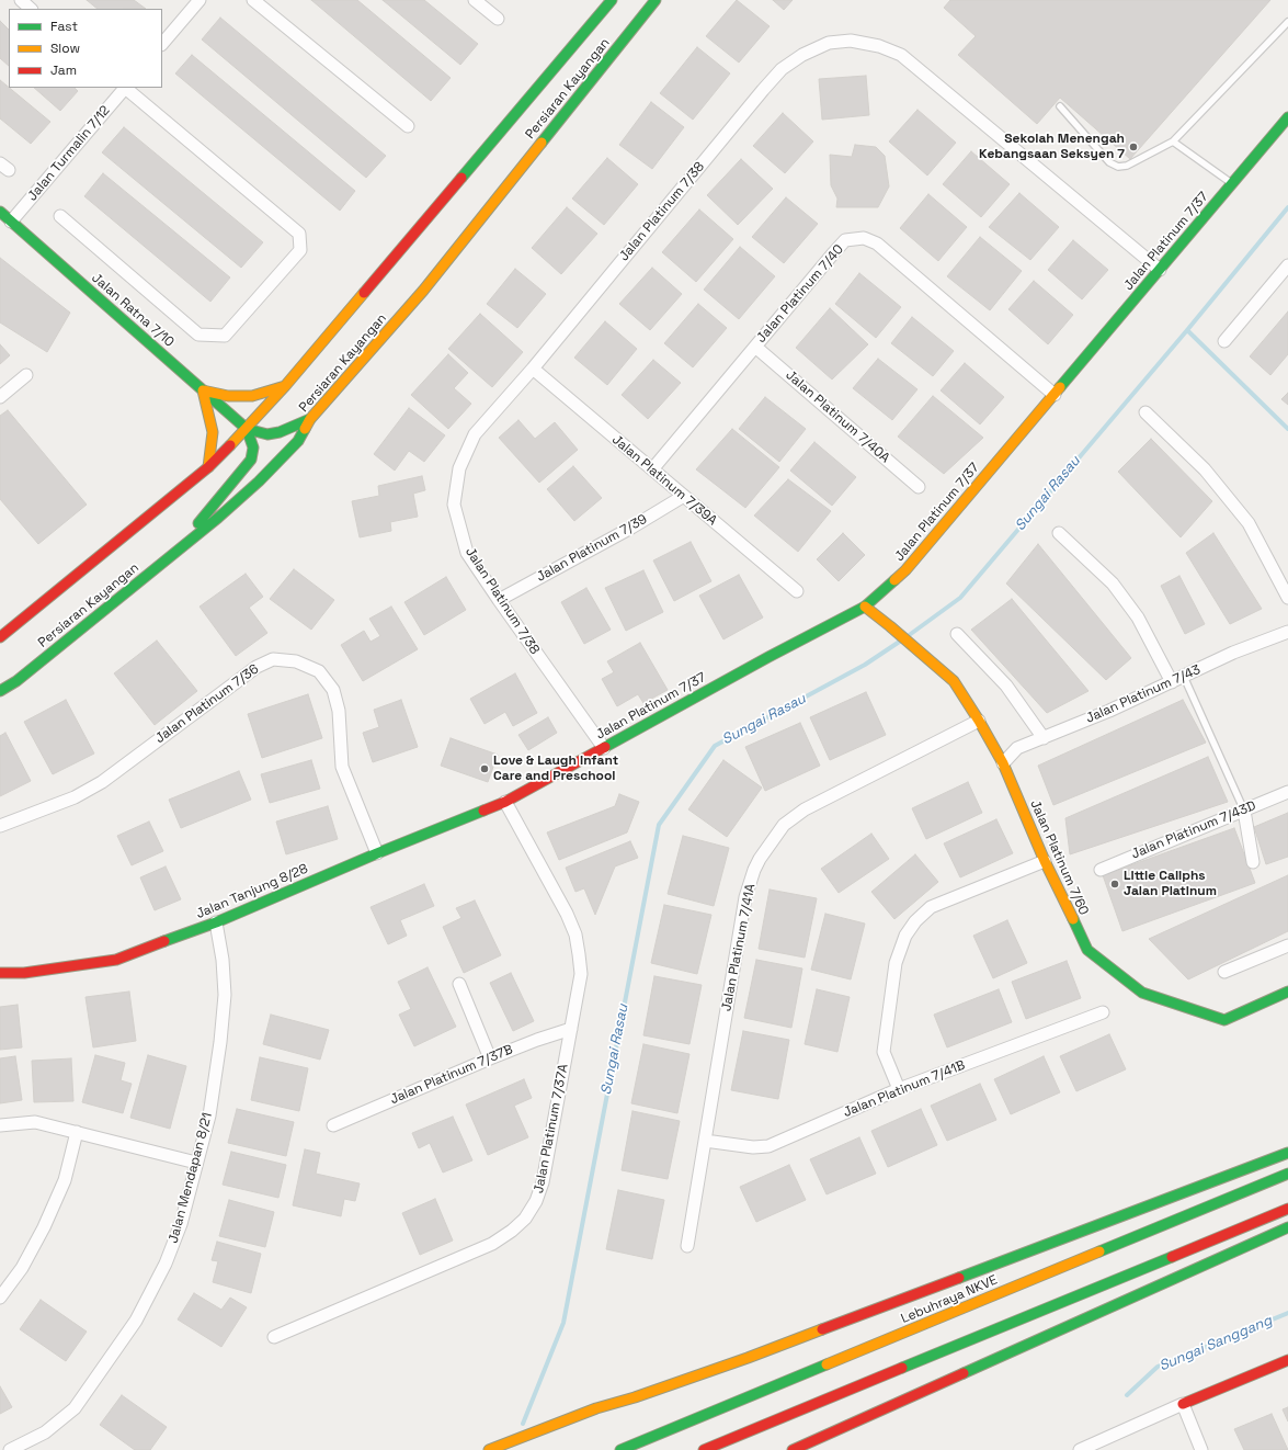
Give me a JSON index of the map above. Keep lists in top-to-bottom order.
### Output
{
  "streets": {
    "main road": [
      "Persiaran Kayangan",
      "Jalan Platinum 7/37",
      "Jalan Ratna 7/10",
      "Jalan Platinum 7/60",
      "Jalan Tanjung 8/28",
      "Lebuhraya NKVE"
    ],
    "street": [
      "Jalan Turmalin 7/12",
      "Jalan Platinum 7/38",
      "Jalan Platinum 7/40",
      "Jalan Platinum 7/40A",
      "Jalan Platinum 7/39A",
      "Jalan Platinum 7/39",
      "Jalan Platinum 7/43",
      "Jalan Platinum 7/36",
      "Jalan Platinum 7/43D",
      "Jalan Platinum 7/41A",
      "Jalan Platinum 7/37B",
      "Jalan Platinum 7/41B",
      "Jalan Platinum 7/37A",
      "Jalan Mendapan 8/21"
    ]
  },
  "crossings": [
    ["Persiaran Kayangan", "Jalan Ratna 7/10"],
    ["Jalan Turmalin 7/12", "Jalan Ratna 7/10"],
    ["Jalan Platinum 7/38", "Jalan Platinum 7/37"],
    ["Jalan Platinum 7/38", "Jalan Platinum 7/39A"],
    ["Jalan Platinum 7/38", "Jalan Platinum 7/39"],
    ["Jalan Platinum 7/37", "Jalan Platinum 7/40"],
    ["Jalan Platinum 7/37", "Jalan Platinum 7/60"],
    ["Jalan Platinum 7/37", "Jalan Tanjung 8/28"],
    ["Jalan Platinum 7/37", "Jalan Platinum 7/37A"],
    ["Jalan Platinum 7/40", "Jalan Platinum 7/40A"],
    ["Jalan Platinum 7/40", "Jalan Platinum 7/39A"],
    ["Jalan Platinum 7/39A", "Jalan Platinum 7/39"],
    ["Jalan Platinum 7/43", "Jalan Platinum 7/60"],
    ["Jalan Platinum 7/36", "Jalan Tanjung 8/28"],
    ["Jalan Platinum 7/60", "Jalan Platinum 7/41A"],
    ["Jalan Tanjung 8/28", "Jalan Platinum 7/37A"],
    ["Jalan Tanjung 8/28", "Jalan Mendapan 8/21"],
    ["Jalan Platinum 7/41A", "Jalan Platinum 7/41B"],
    ["Jalan Platinum 7/37B", "Jalan Platinum 7/37A"]
  ],
  "water": ["Sungai Rasau", "Sungai Sanggang"],
  "places": ["Sekolah Menengah Kebangsaan Seksyen 7", "Love & Laugh Infant Care and Preschool", "Little Caliphs Jalan Platinum"],
  "legend": ["Fast", "Slow", "Jam"]
}
